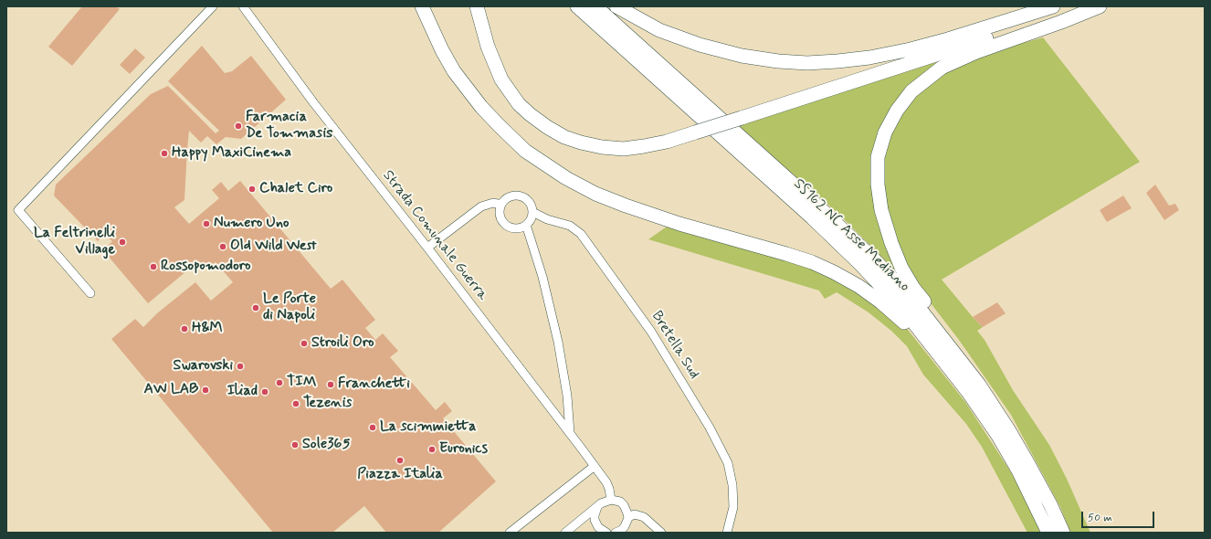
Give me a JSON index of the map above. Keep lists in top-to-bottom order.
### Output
{
  "streets": {
    "highway": ["SS162 NC Asse Mediano"],
    "street": ["Strada Comunale Guerra", "Bretella Sud"]
  },
  "places": [
    "Farmacia De Tommasis",
    "Happy MaxiCinema",
    "Chalet Ciro",
    "Numero Uno",
    "La Feltrinelli Village",
    "Old Wild West",
    "Rossopomodoro",
    "Le Porte di Napoli",
    "H&M",
    "Stroili Oro",
    "Swarovski",
    "TIM",
    "Franchetti",
    "AW LAB",
    "Iliad",
    "Tezenis",
    "La scimmietta",
    "Sole365",
    "Euronics",
    "Piazza Italia"
  ],
  "scale_bar": "50 m"
}
